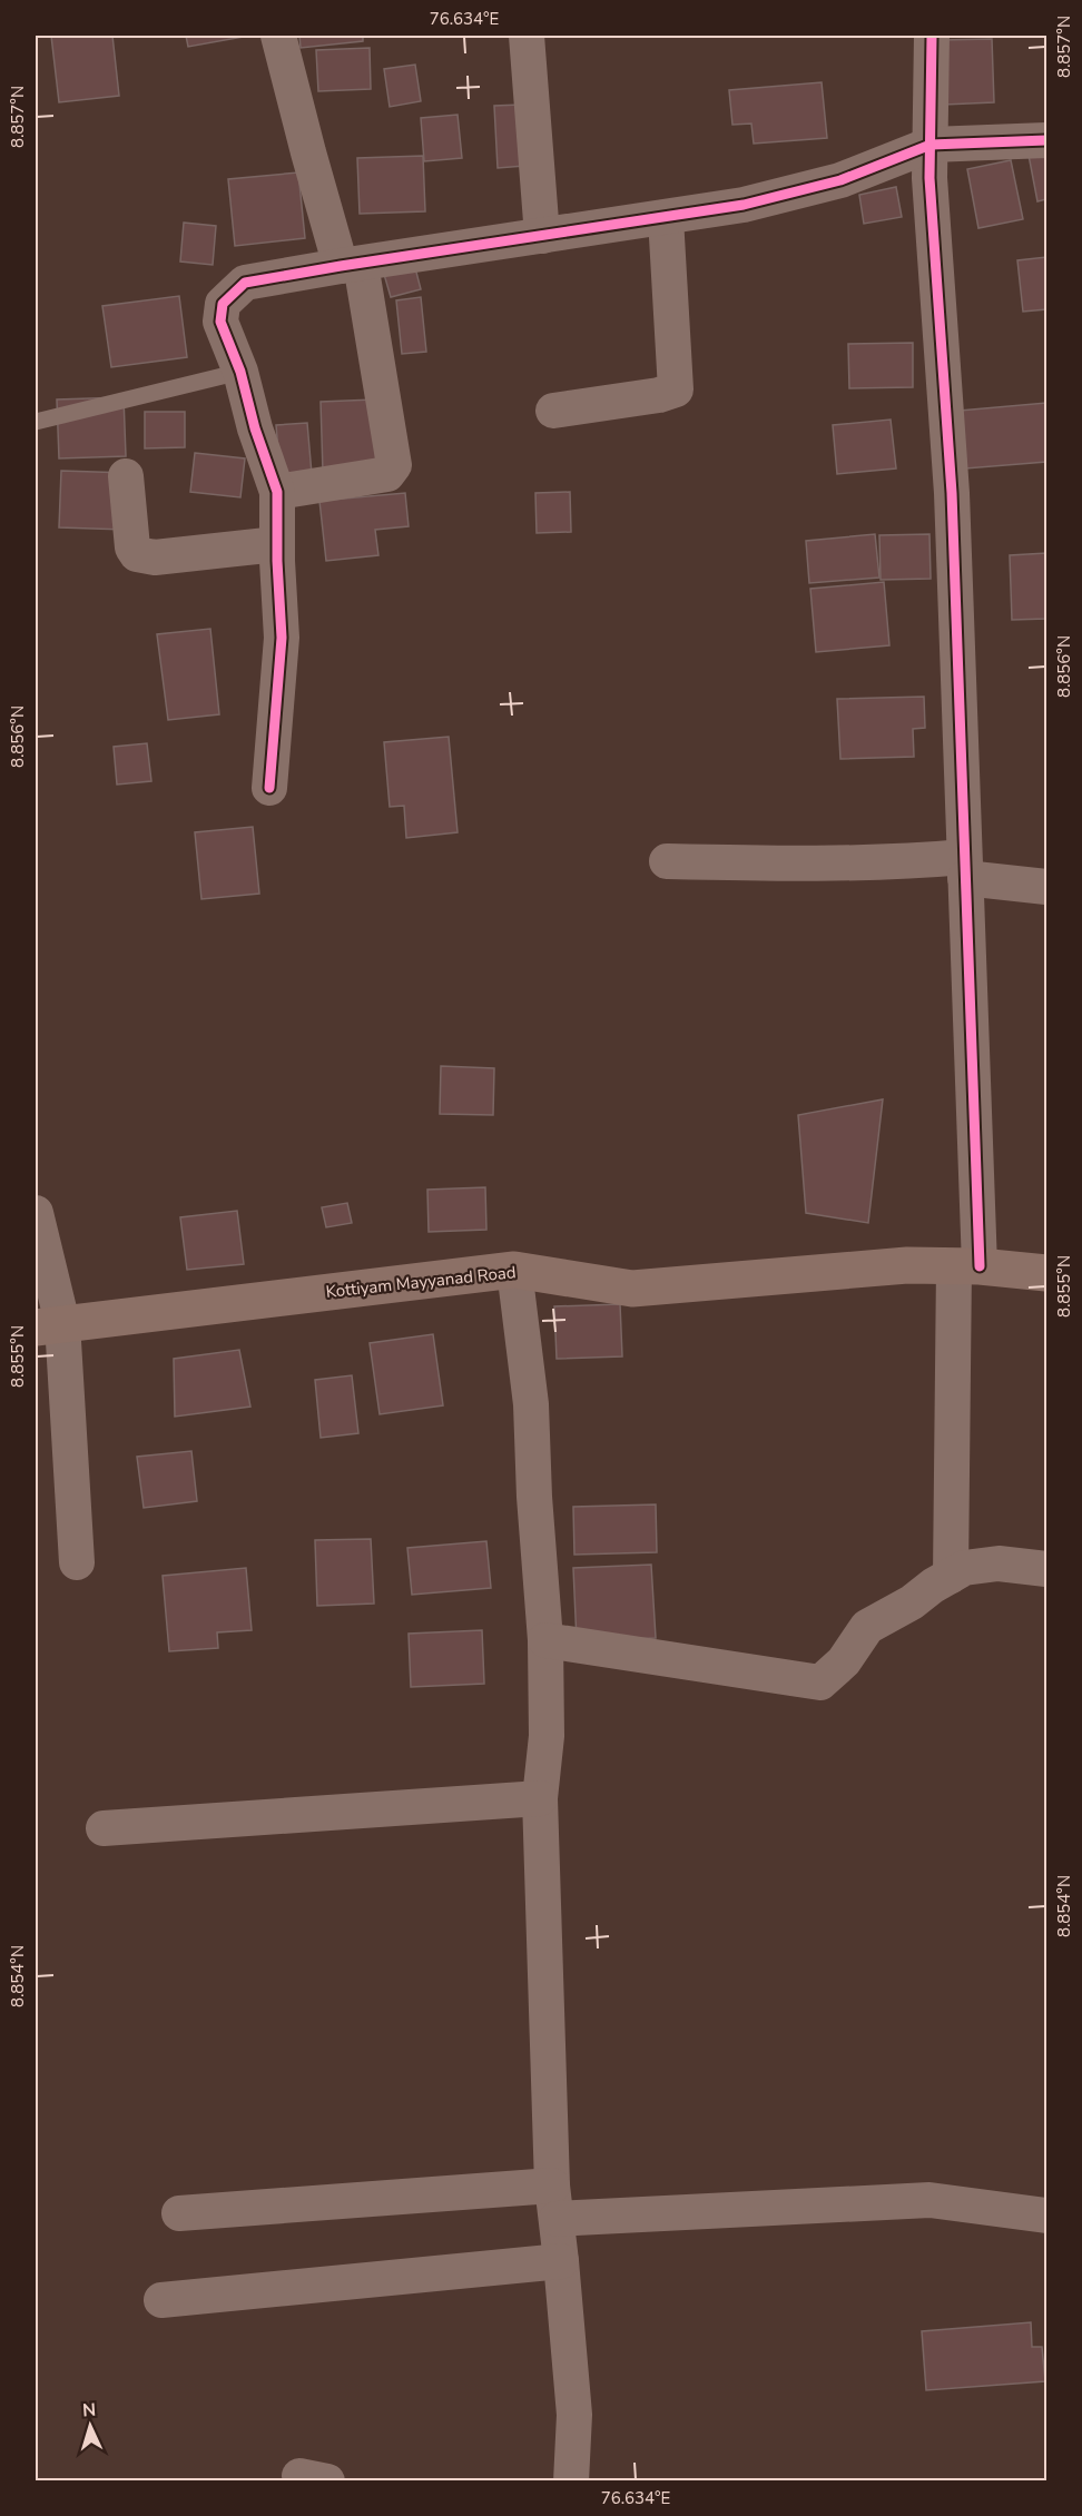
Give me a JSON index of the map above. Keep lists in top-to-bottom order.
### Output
{
  "streets": {
    "street": ["Kottiyam Mayyanad Road"]
  },
  "north": "top",
  "coordinates": [
    "76.634°E",
    "8.857°N",
    "8.856°N",
    "8.855°N",
    "8.854°N"
  ]
}
